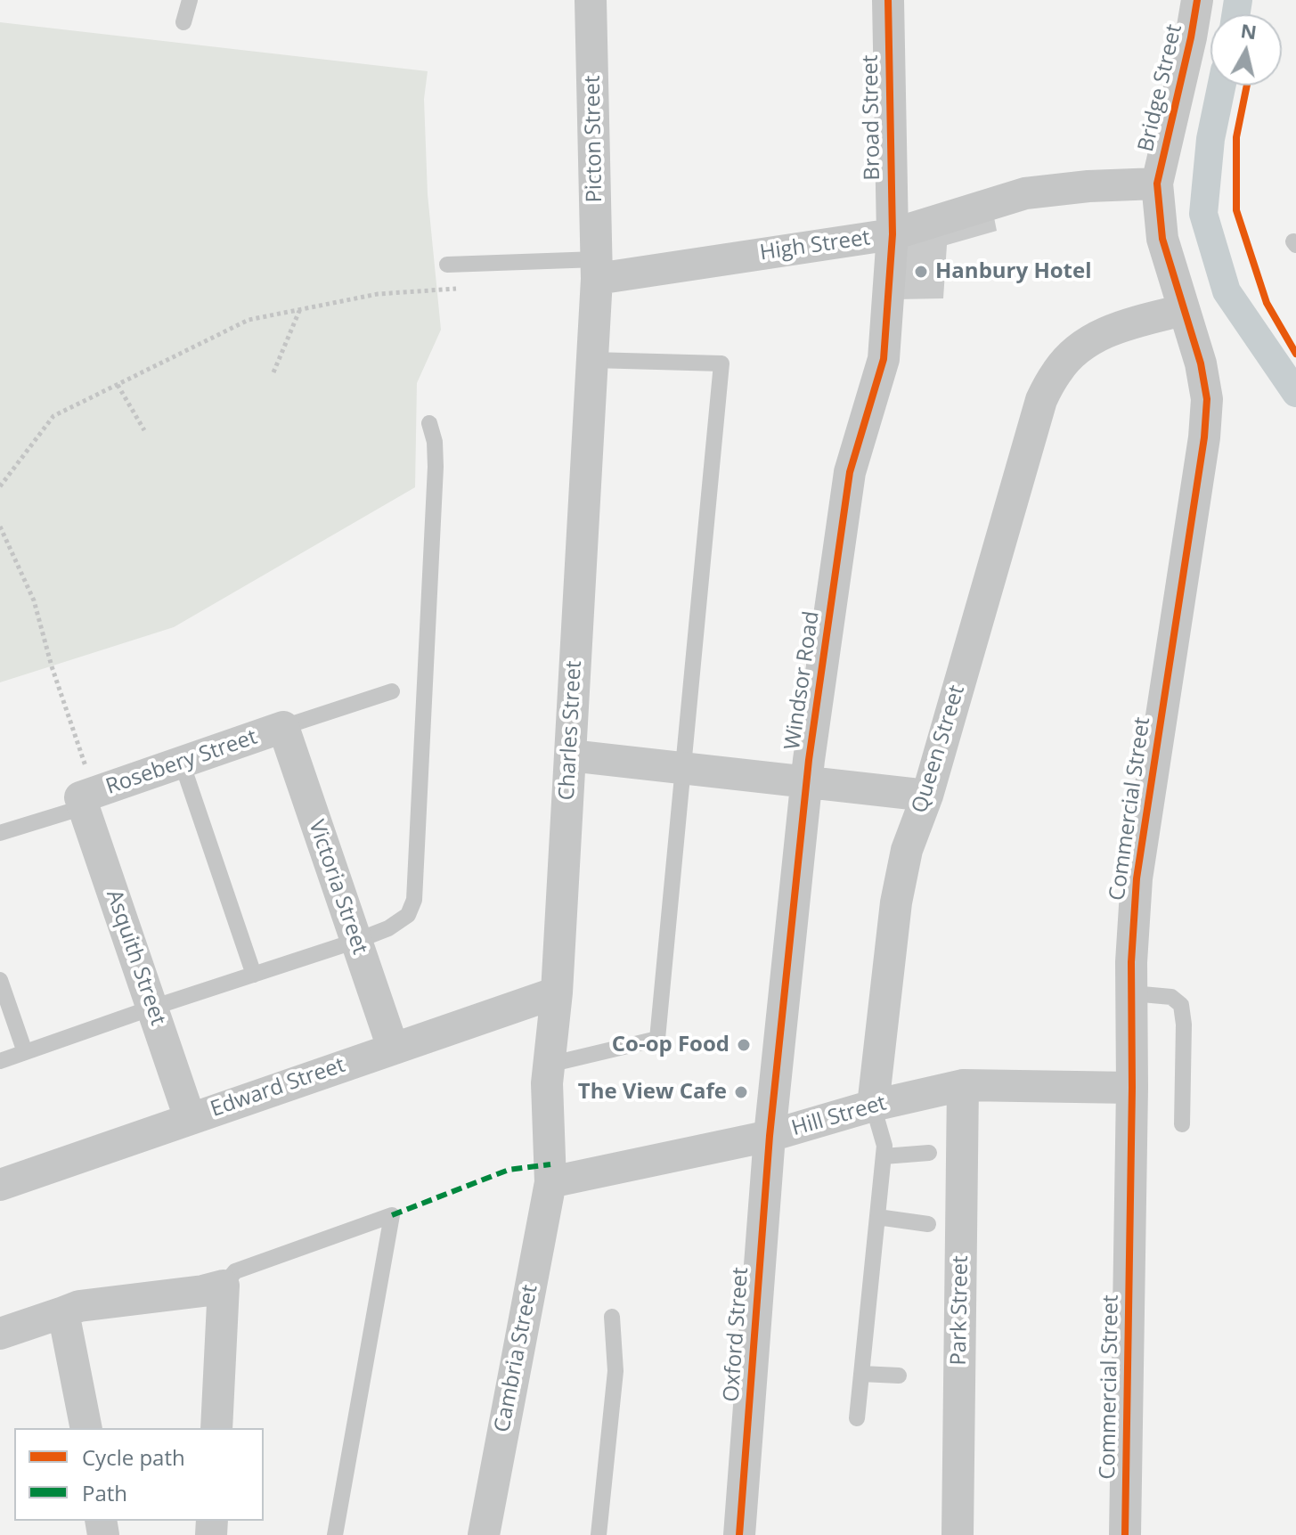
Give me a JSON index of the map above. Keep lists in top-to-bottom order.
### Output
{
  "streets": {
    "street": [
      "Bridge Street",
      "Broad Street",
      "Picton Street",
      "High Street",
      "Windsor Road",
      "Charles Street",
      "Queen Street",
      "Rosebery Street",
      "Commercial Street",
      "Victoria Street",
      "Asquith Street",
      "Edward Street",
      "Hill Street",
      "Park Street",
      "Oxford Street",
      "Cambria Street"
    ]
  },
  "crossings": [
    ["Bridge Street", "High Street"],
    ["Bridge Street", "Commercial Street"],
    ["Broad Street", "High Street"],
    ["Broad Street", "Windsor Road"],
    ["Picton Street", "High Street"],
    ["Picton Street", "Charles Street"],
    ["High Street", "Windsor Road"],
    ["High Street", "Charles Street"],
    ["High Street", "Commercial Street"],
    ["Windsor Road", "Hill Street"],
    ["Windsor Road", "Oxford Street"],
    ["Charles Street", "Edward Street"],
    ["Charles Street", "Hill Street"],
    ["Charles Street", "Cambria Street"],
    ["Queen Street", "Commercial Street"],
    ["Queen Street", "Hill Street"],
    ["Rosebery Street", "Victoria Street"],
    ["Rosebery Street", "Asquith Street"],
    ["Commercial Street", "Hill Street"],
    ["Victoria Street", "Edward Street"],
    ["Asquith Street", "Edward Street"],
    ["Hill Street", "Park Street"],
    ["Hill Street", "Oxford Street"],
    ["Hill Street", "Cambria Street"]
  ],
  "places": ["Hanbury Hotel", "Co-op Food", "The View Cafe"],
  "legend": ["Cycle path", "Path"],
  "north": "top"
}
